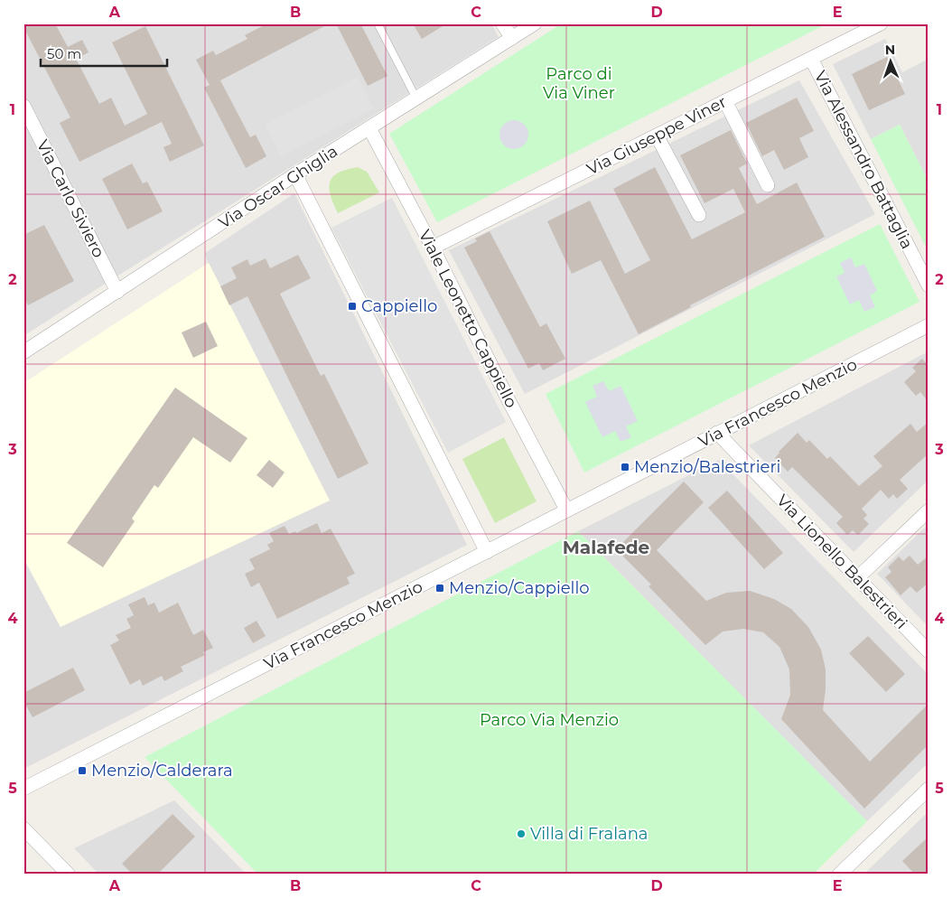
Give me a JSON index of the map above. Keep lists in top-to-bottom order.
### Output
{
  "streets": {
    "street": [
      "Via Giuseppe Viner",
      "Via Alessandro Battaglia",
      "Via Oscar Ghiglia",
      "Via Carlo Siviero",
      "Viale Leonetto Cappiello",
      "Via Francesco Menzio",
      "Via Lionello Balestrieri"
    ]
  },
  "crossings": [
    ["Via Giuseppe Viner", "Via Alessandro Battaglia"],
    ["Via Giuseppe Viner", "Viale Leonetto Cappiello"],
    ["Via Oscar Ghiglia", "Via Carlo Siviero"],
    ["Via Oscar Ghiglia", "Viale Leonetto Cappiello"],
    ["Viale Leonetto Cappiello", "Via Francesco Menzio"],
    ["Via Francesco Menzio", "Via Lionello Balestrieri"]
  ],
  "districts": ["Malafede"],
  "parks": ["Parco di Via Viner", "Parco Via Menzio"],
  "places": {
    "transit": [
      "Cappiello",
      "Menzio/Balestrieri",
      "Menzio/Cappiello",
      "Menzio/Calderara"
    ],
    "other": ["Villa di Fralana"]
  },
  "scale_bar": "50 m",
  "north": "top",
  "grid": {
    "columns": [
      "A",
      "B",
      "C",
      "D",
      "E"
    ],
    "rows": [
      "1",
      "2",
      "3",
      "4",
      "5"
    ]
  }
}
